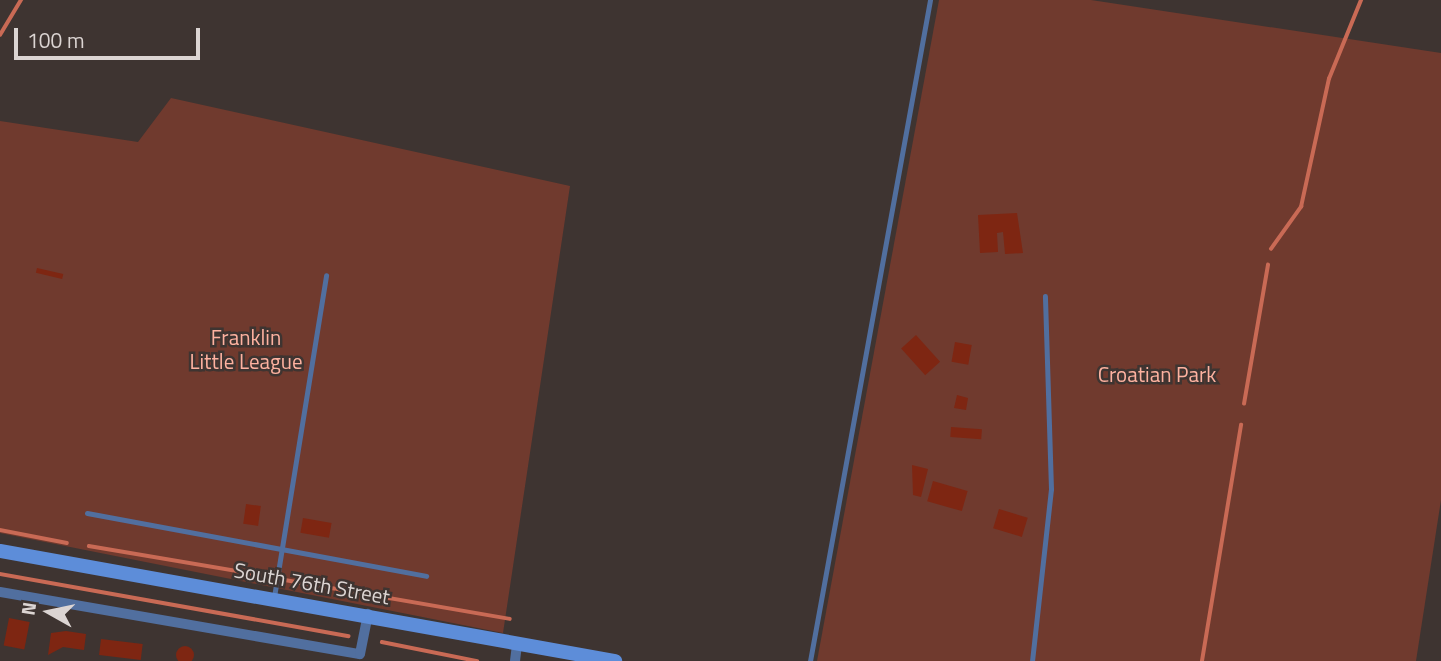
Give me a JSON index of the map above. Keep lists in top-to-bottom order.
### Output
{
  "streets": {
    "main road": ["South 76th Street"]
  },
  "parks": ["Franklin Little League", "Croatian Park"],
  "scale_bar": "100 m",
  "north": "left"
}
